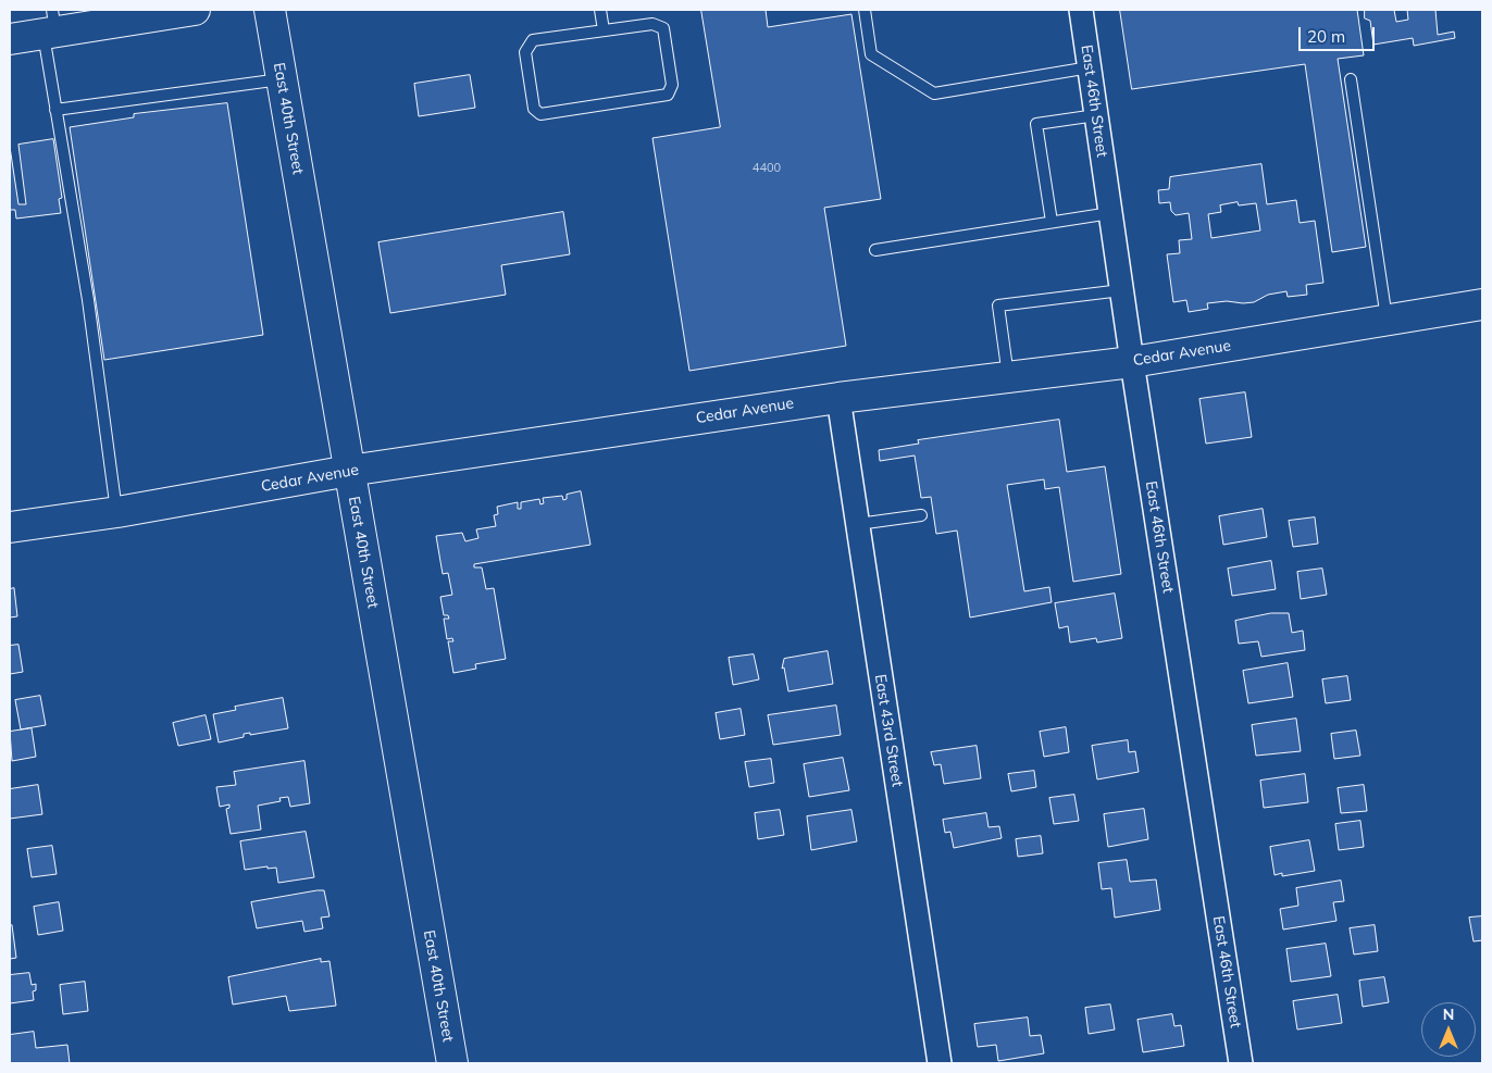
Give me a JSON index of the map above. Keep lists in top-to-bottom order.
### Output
{
  "streets": {
    "street": [
      "East 46th Street",
      "East 40th Street",
      "Cedar Avenue",
      "East 43rd Street"
    ]
  },
  "crossings": [
    ["East 46th Street", "Cedar Avenue"],
    ["East 40th Street", "Cedar Avenue"],
    ["Cedar Avenue", "East 43rd Street"]
  ],
  "house_numbers": ["4400"],
  "scale_bar": "20 m",
  "north": "top"
}
